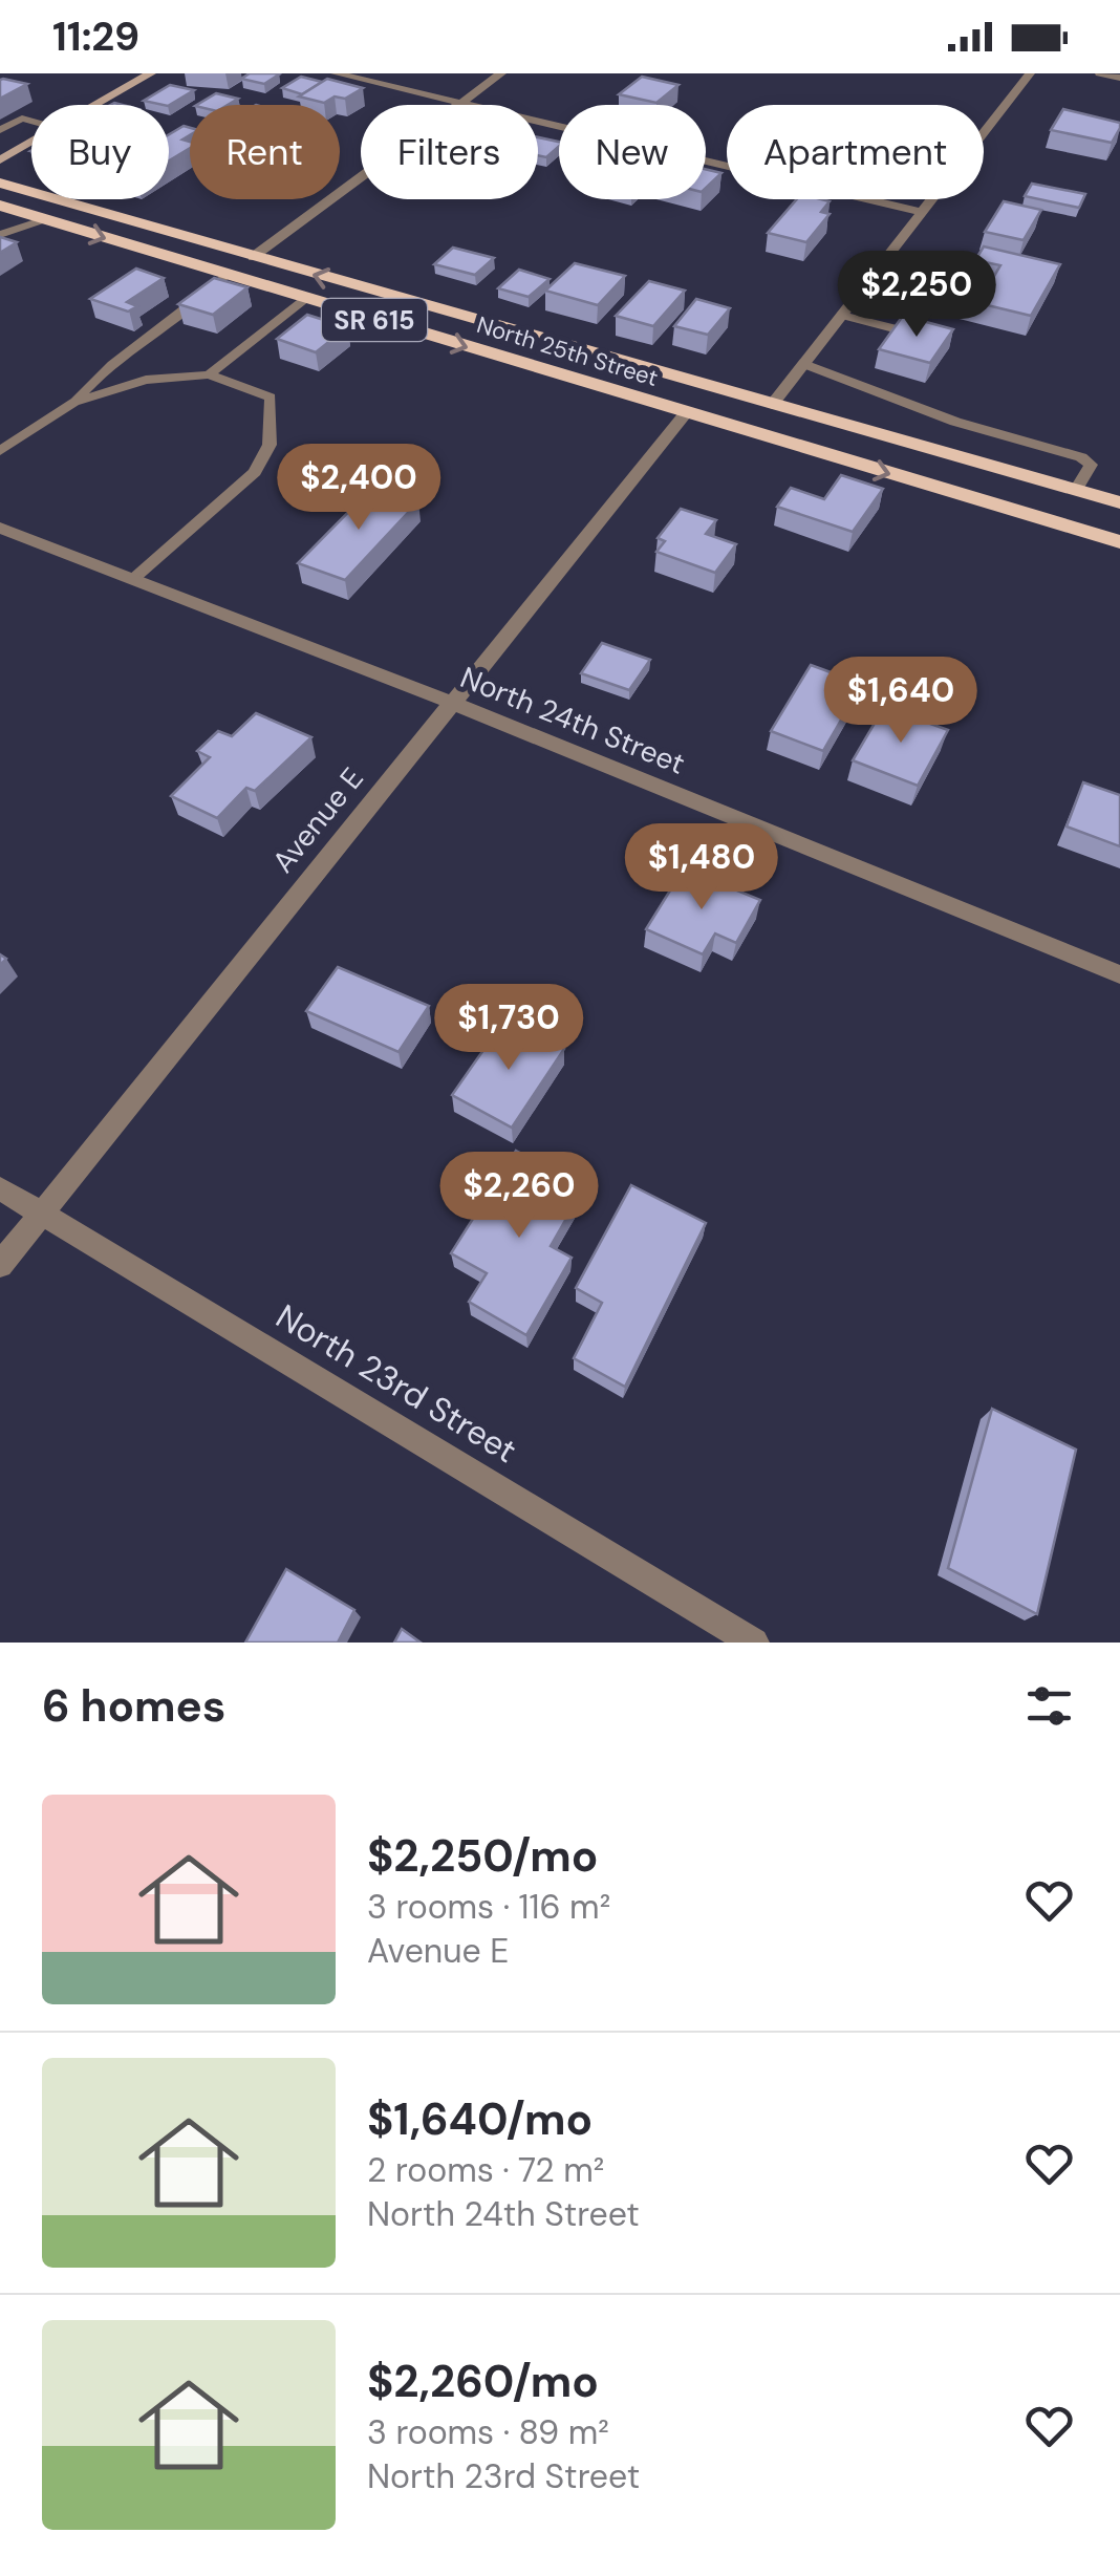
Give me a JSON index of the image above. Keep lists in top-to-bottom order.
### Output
{
  "streets": {
    "main road": ["SR 615", "North 25th Street"],
    "street": ["North 24th Street", "Avenue E", "North 23rd Street"]
  },
  "crossings": [
    ["North 25th Street", "Avenue E"],
    ["North 24th Street", "Avenue E"],
    ["Avenue E", "North 23rd Street"]
  ],
  "page": {
    "status": "11:29",
    "chip": [
      "Buy",
      "Rent",
      "Filters",
      "New",
      "Apartment"
    ],
    "price": [
      "$2,250",
      "$2,400",
      "$1,640",
      "$1,480",
      "$1,730",
      "$2,260"
    ],
    "heading": "6 homes",
    "list": [
      {
        "name": "$2,250/mo",
        "note": "3 rooms · 116 m² · Avenue E"
      },
      {
        "name": "$1,640/mo",
        "note": "2 rooms · 72 m² · North 24th Street"
      },
      {
        "name": "$2,260/mo",
        "note": "3 rooms · 89 m² · North 23rd Street"
      }
    ]
  }
}
